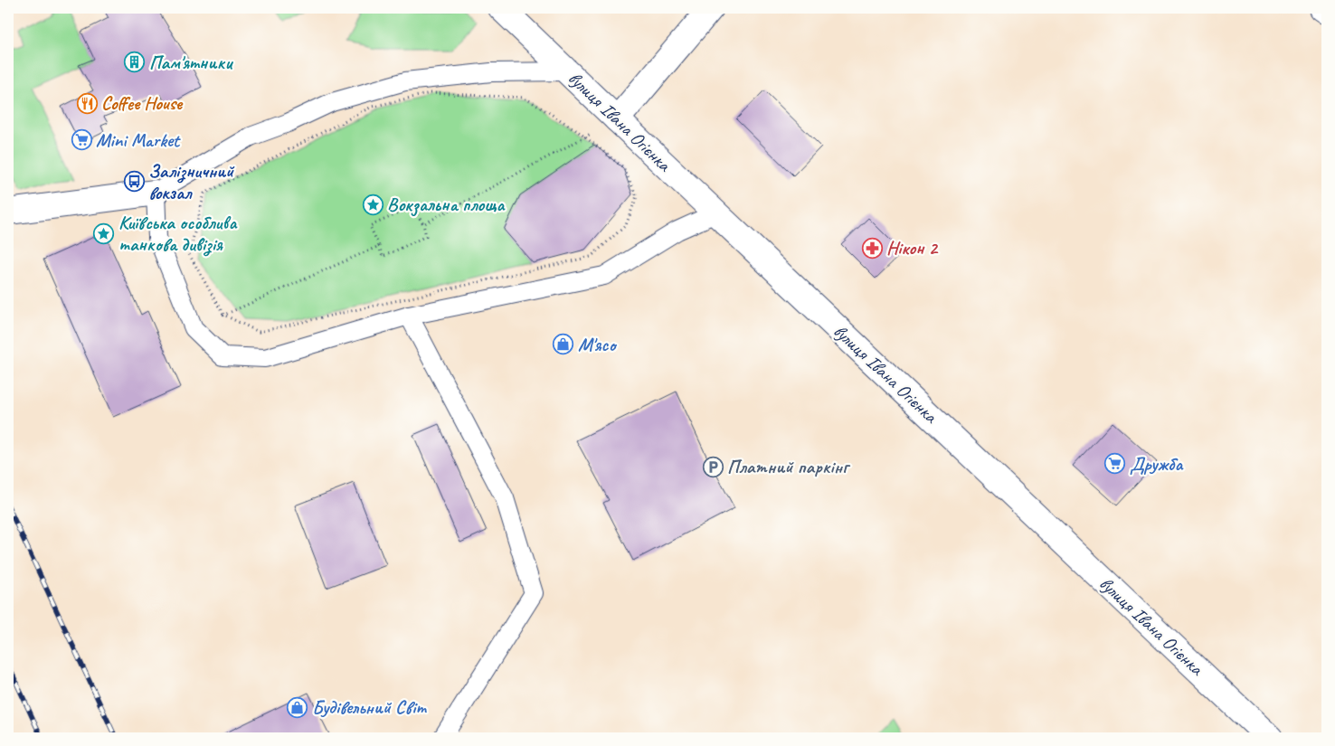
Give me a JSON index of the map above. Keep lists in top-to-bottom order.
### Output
{
  "streets": {
    "street": ["вулиця Івана Огієнка"]
  },
  "places": {
    "building": ["Пам'ятники"],
    "restaurant": ["Coffee House"],
    "supermarket": ["Mini Market", "Дружба"],
    "bus stop": ["Залізничний вокзал"],
    "place": ["Вокзальна площа", "Київська особлива танкова дивізія"],
    "pharmacy": ["Нікон 2"],
    "shop": ["М'ясо", "Будівельний Світ"],
    "parking": ["Платний паркінг"]
  }
}
